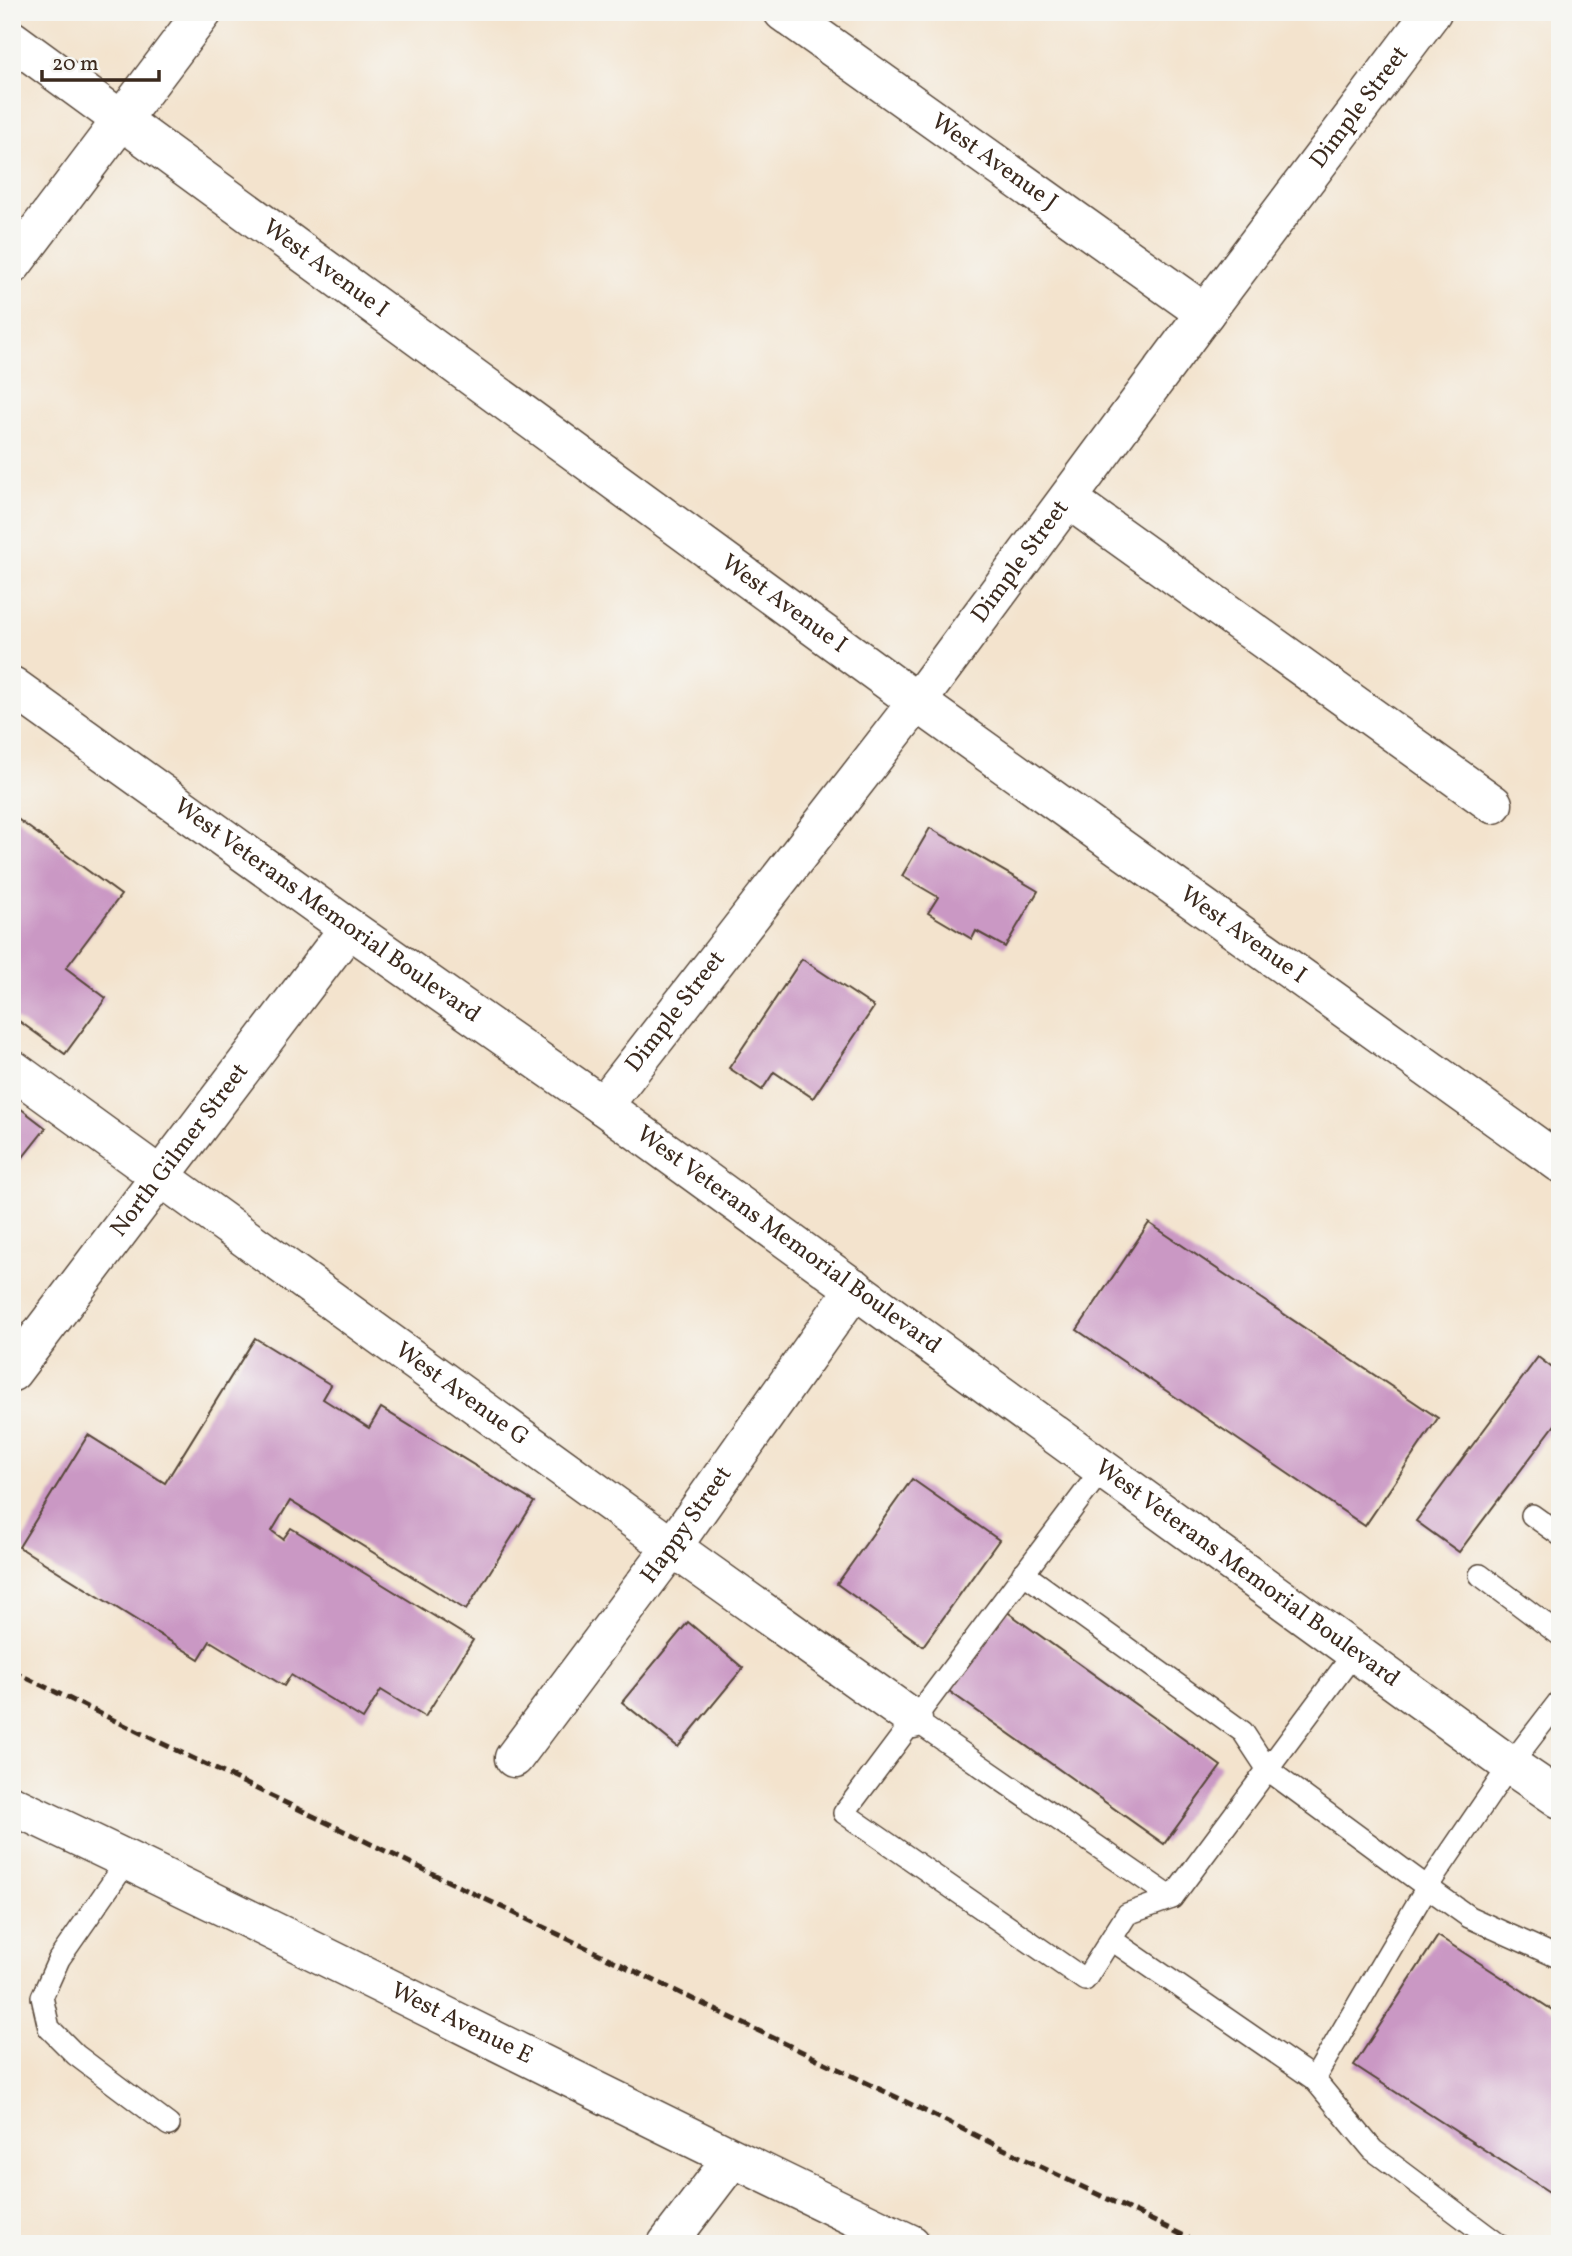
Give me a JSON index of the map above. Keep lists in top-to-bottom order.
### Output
{
  "streets": {
    "street": [
      "Dimple Street",
      "West Avenue J",
      "West Avenue I",
      "West Veterans Memorial Boulevard",
      "North Gilmer Street",
      "West Avenue G",
      "Happy Street",
      "West Avenue E"
    ]
  },
  "crossings": [
    ["Dimple Street", "West Avenue J"],
    ["Dimple Street", "West Avenue I"],
    ["Dimple Street", "West Veterans Memorial Boulevard"],
    ["West Veterans Memorial Boulevard", "North Gilmer Street"],
    ["West Veterans Memorial Boulevard", "Happy Street"],
    ["North Gilmer Street", "West Avenue G"],
    ["West Avenue G", "Happy Street"]
  ],
  "scale_bar": "20 m"
}
